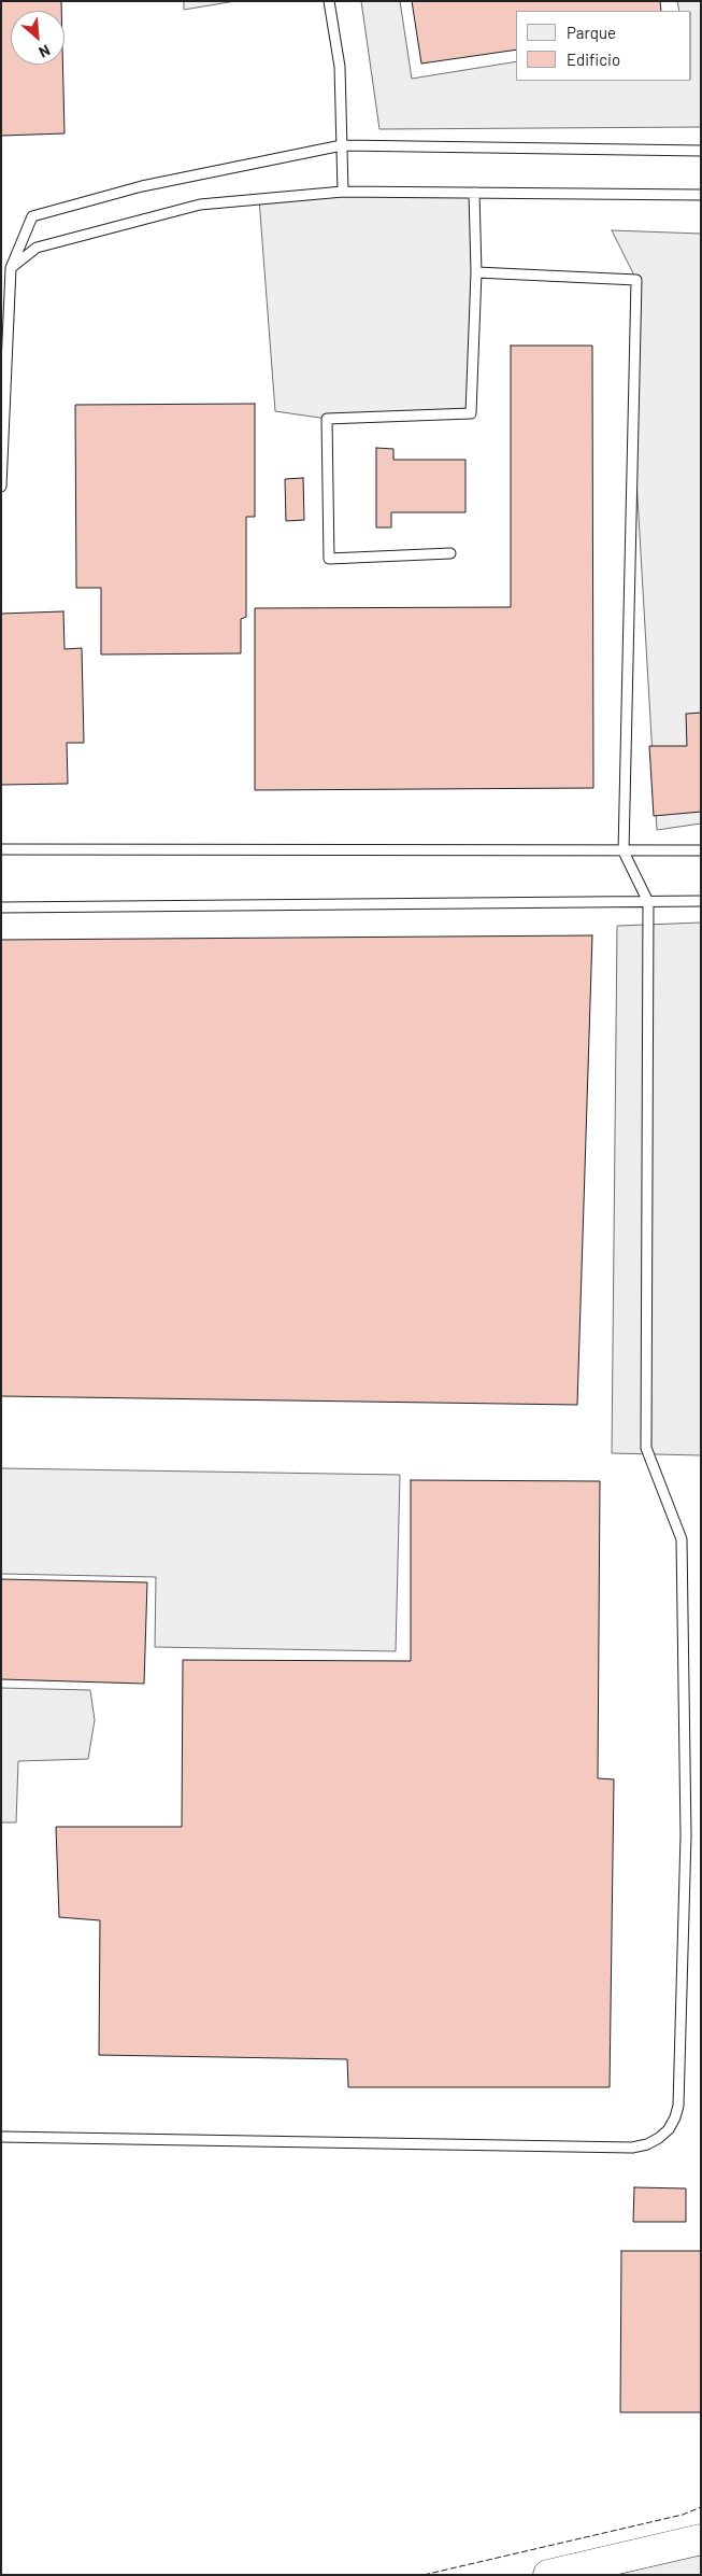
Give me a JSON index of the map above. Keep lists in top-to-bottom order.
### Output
{
  "legend": ["Parque", "Edificio"],
  "north": "bottom right"
}
